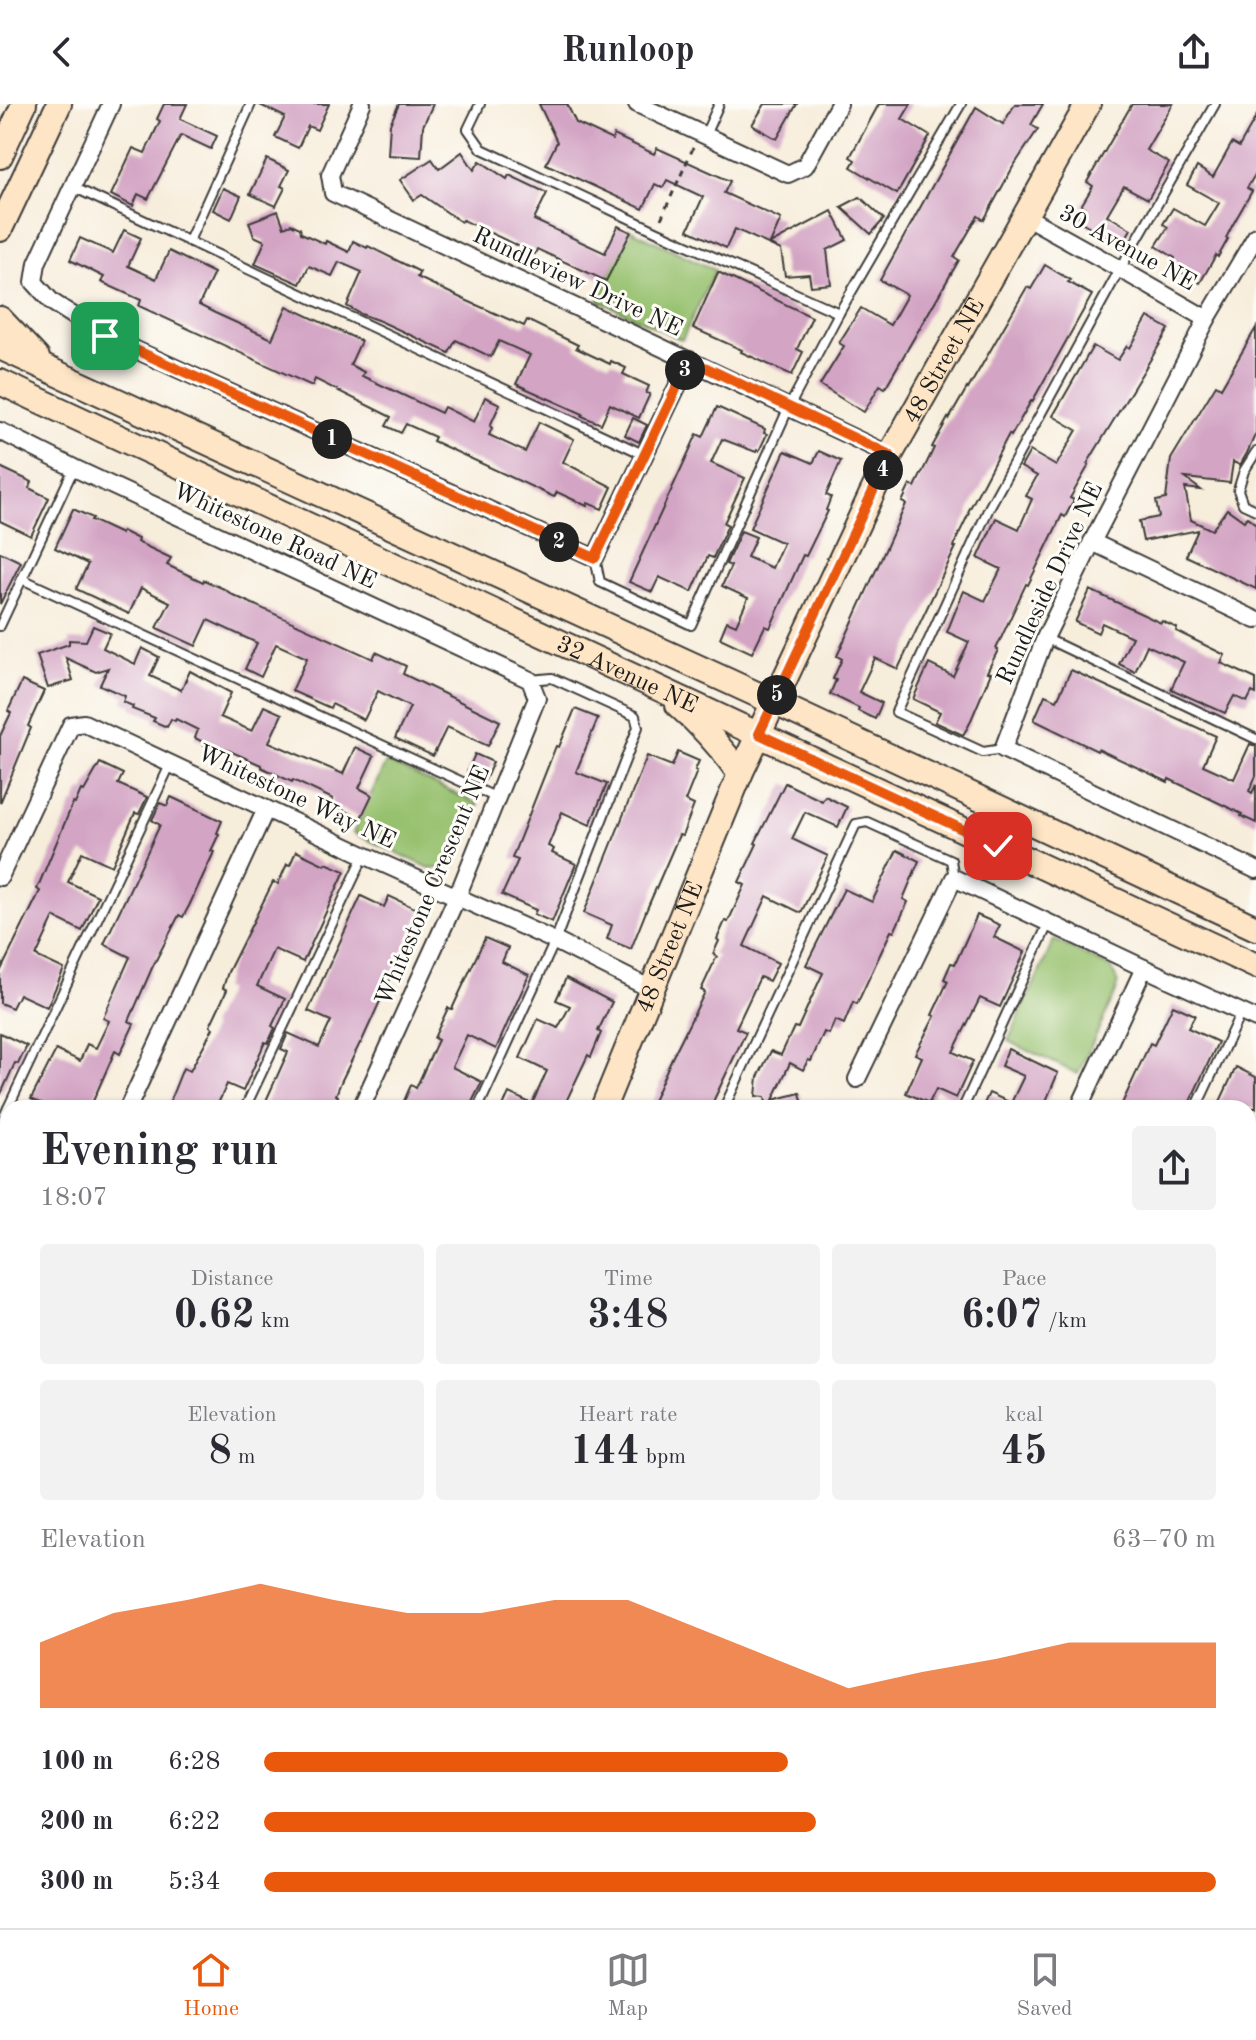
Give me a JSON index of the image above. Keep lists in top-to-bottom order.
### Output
{
  "streets": {
    "main road": ["48 Street NE", "32 Avenue NE"],
    "street": [
      "30 Avenue NE",
      "Rundleview Drive NE",
      "Whitestone Road NE",
      "Rundleside Drive NE",
      "Whitestone Way NE",
      "Whitestone Crescent NE"
    ]
  },
  "crossings": [
    ["30 Avenue NE", "48 Street NE"],
    ["30 Avenue NE", "Rundleside Drive NE"],
    ["Rundleview Drive NE", "48 Street NE"],
    ["48 Street NE", "32 Avenue NE"],
    ["48 Street NE", "Whitestone Way NE"],
    ["Whitestone Road NE", "Whitestone Crescent NE"],
    ["Whitestone Way NE", "Whitestone Crescent NE"]
  ],
  "page": {
    "header": "Runloop",
    "pins": [
      "3",
      "1",
      "4",
      "2",
      "5"
    ],
    "heading": ["Evening run", "18:07"],
    "stats": [
      ["Distance", "0.62 km"],
      ["Time", "3:48"],
      ["Pace", "6:07 /km"],
      ["Elevation", "8 m"],
      ["Heart rate", "144 bpm"],
      ["kcal", "45"]
    ],
    "chart": ["Elevation", "63–70 m"],
    "list": [
      {
        "name": "100 m",
        "note": "6:28"
      },
      {
        "name": "200 m",
        "note": "6:22"
      },
      {
        "name": "300 m",
        "note": "5:34"
      }
    ],
    "tabs": ["Home", "Map", "Saved"]
  }
}
